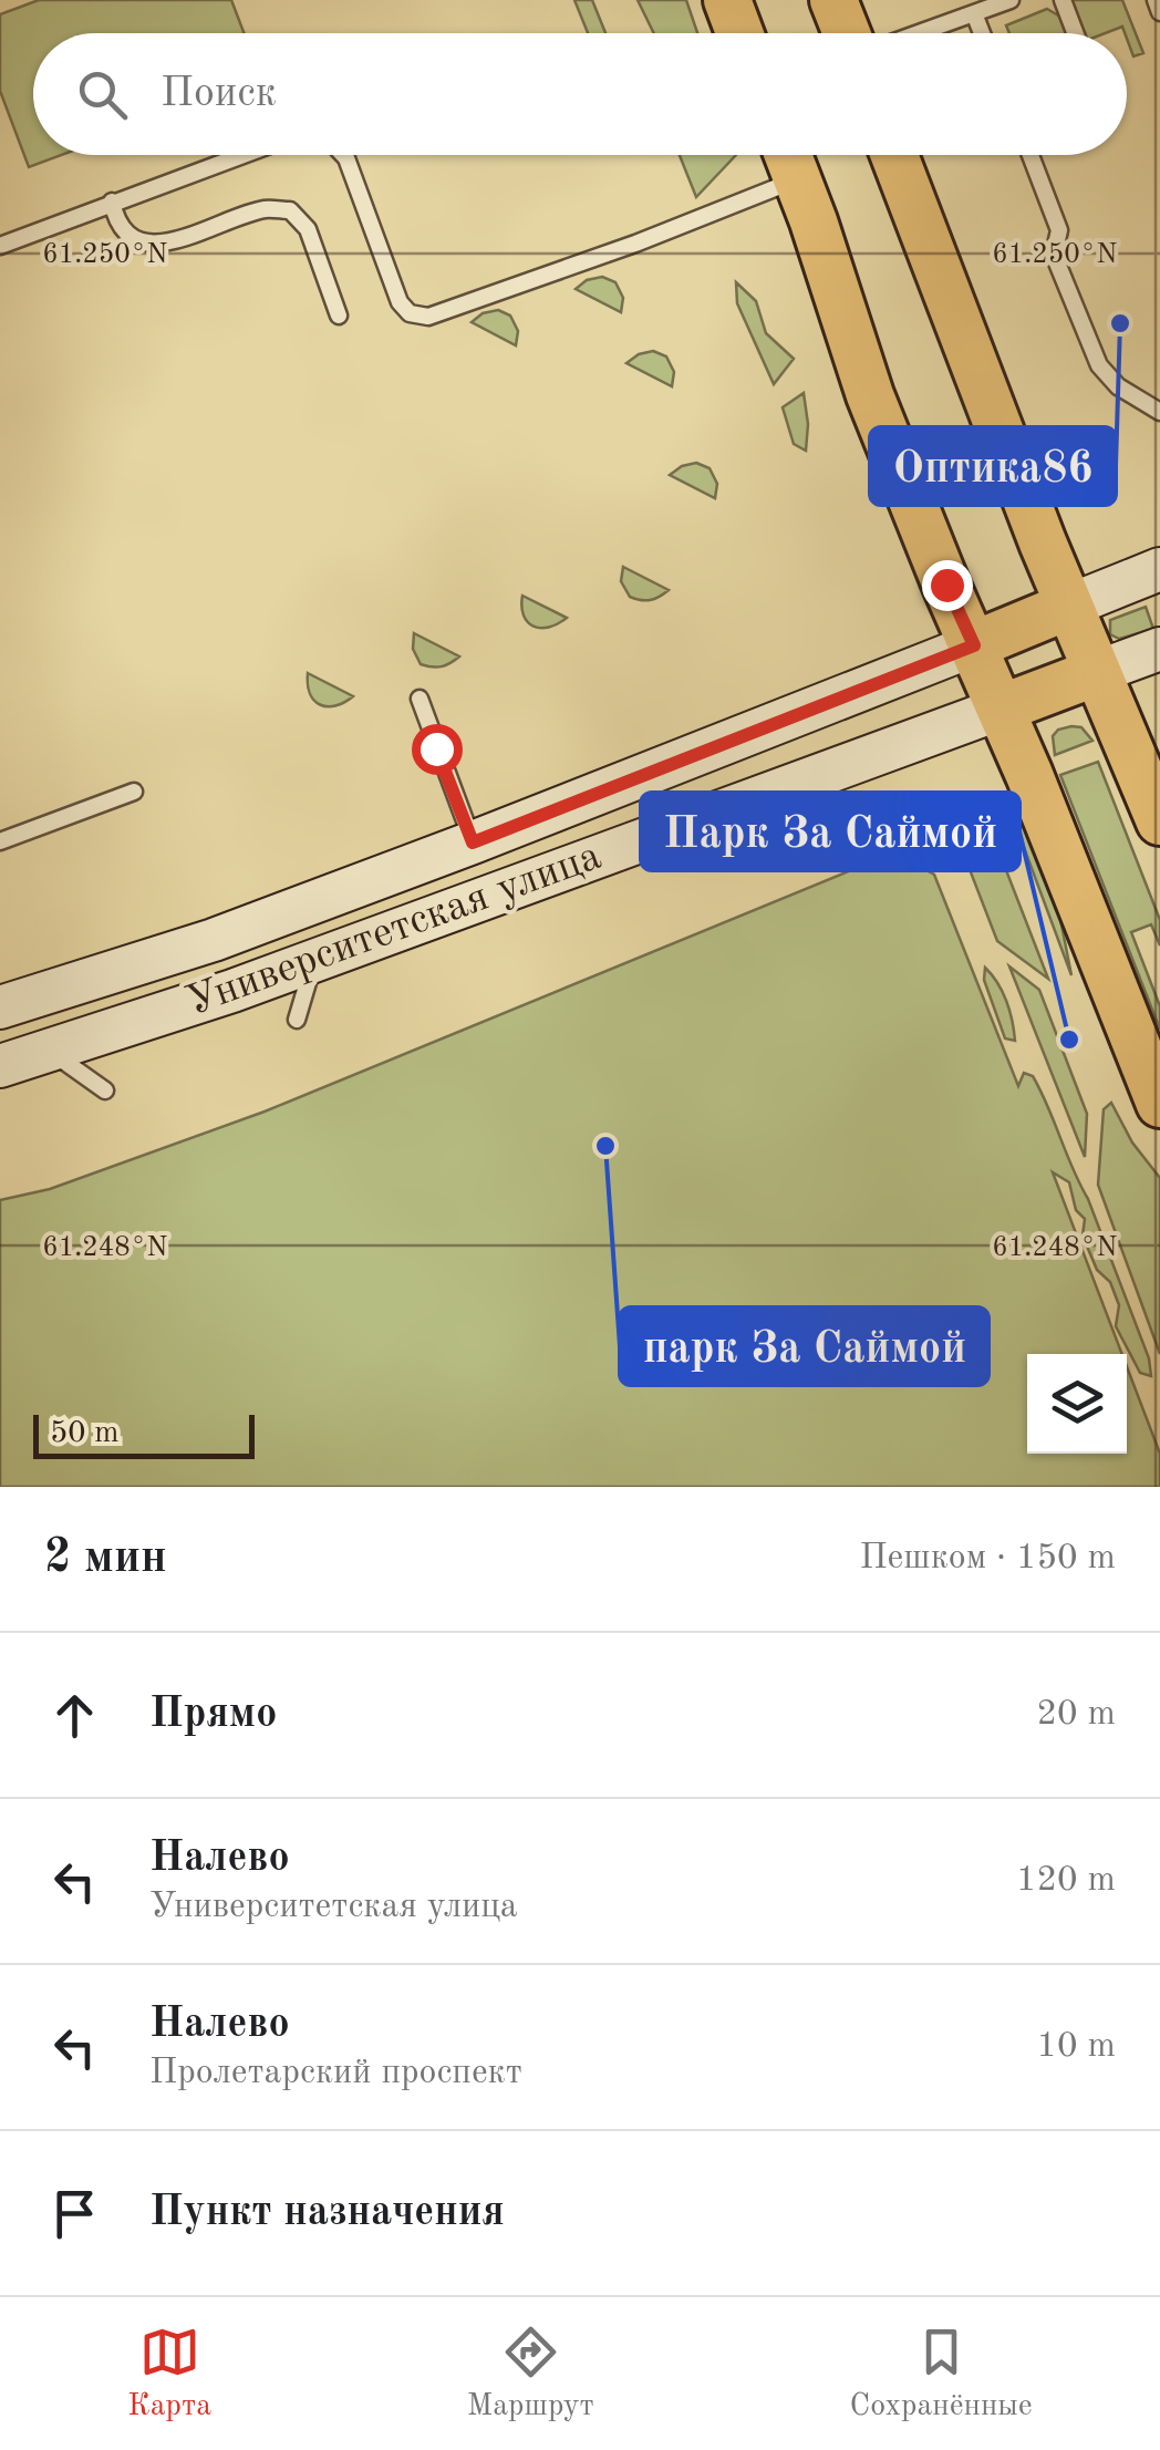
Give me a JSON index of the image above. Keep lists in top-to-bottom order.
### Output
{
  "streets": {
    "main road": ["Университетская улица"]
  },
  "places": ["Оптика86", "Парк За Саймой", "парк За Саймой"],
  "scale_bar": "50 m",
  "page": {
    "search": "Поиск",
    "scale": "50 m",
    "heading": ["2 мин", "Пешком · 150 m"],
    "list": [
      ["Прямо", "20 m"],
      ["Налево", "Университетская улица", "120 m"],
      ["Налево", "Пролетарский проспект", "10 m"],
      "Пункт назначения"
    ],
    "nav": ["Карта", "Маршрут", "Сохранённые"]
  },
  "coordinates": ["61.250°N", "61.248°N"]
}
